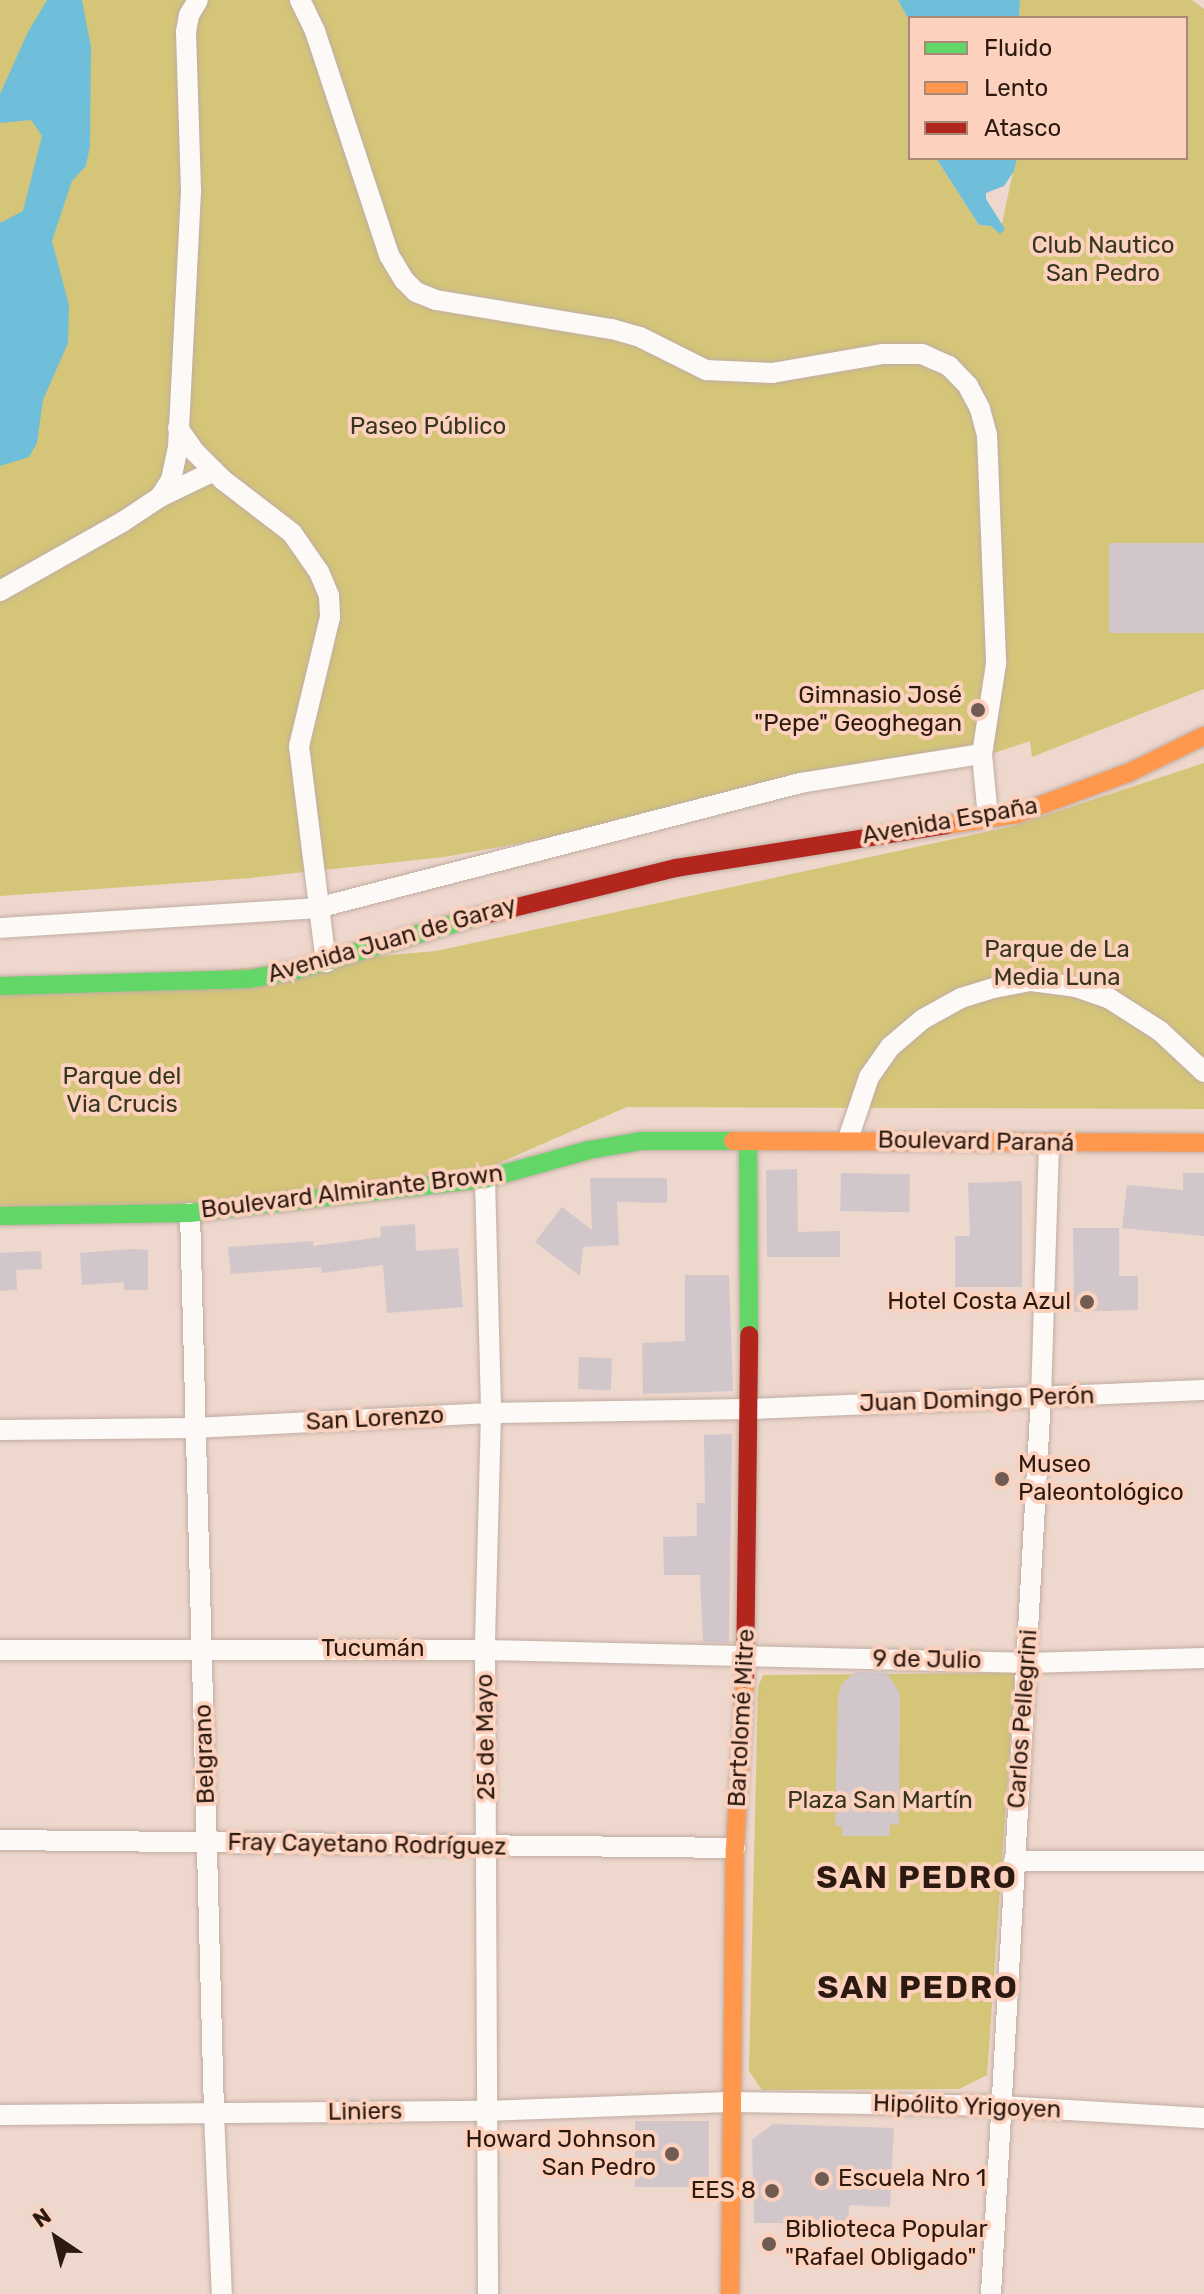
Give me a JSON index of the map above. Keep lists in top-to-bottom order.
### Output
{
  "streets": {
    "main road": [
      "Avenida España",
      "Avenida Juan de Garay",
      "Boulevard Paraná",
      "Boulevard Almirante Brown",
      "Bartolomé Mitre"
    ],
    "street": [
      "Juan Domingo Perón",
      "San Lorenzo",
      "Tucumán",
      "9 de Julio",
      "Carlos Pellegrini",
      "25 de Mayo",
      "Belgrano",
      "Fray Cayetano Rodríguez",
      "Hipólito Yrigoyen",
      "Liniers"
    ]
  },
  "crossings": [
    ["Avenida España", "Avenida Juan de Garay"],
    ["Boulevard Paraná", "Boulevard Almirante Brown"],
    ["Boulevard Paraná", "Bartolomé Mitre"],
    ["Boulevard Paraná", "Carlos Pellegrini"],
    ["Boulevard Almirante Brown", "Bartolomé Mitre"],
    ["Boulevard Almirante Brown", "25 de Mayo"],
    ["Boulevard Almirante Brown", "Belgrano"],
    ["Juan Domingo Perón", "San Lorenzo"],
    ["Juan Domingo Perón", "Bartolomé Mitre"],
    ["Juan Domingo Perón", "Carlos Pellegrini"],
    ["San Lorenzo", "Bartolomé Mitre"],
    ["San Lorenzo", "25 de Mayo"],
    ["San Lorenzo", "Belgrano"],
    ["Tucumán", "9 de Julio"],
    ["Tucumán", "Bartolomé Mitre"],
    ["Tucumán", "25 de Mayo"],
    ["Tucumán", "Belgrano"],
    ["9 de Julio", "Bartolomé Mitre"],
    ["9 de Julio", "Carlos Pellegrini"],
    ["Bartolomé Mitre", "Fray Cayetano Rodríguez"],
    ["Bartolomé Mitre", "Hipólito Yrigoyen"],
    ["Bartolomé Mitre", "Liniers"],
    ["Carlos Pellegrini", "Hipólito Yrigoyen"],
    ["25 de Mayo", "Fray Cayetano Rodríguez"],
    ["25 de Mayo", "Liniers"],
    ["Belgrano", "Fray Cayetano Rodríguez"],
    ["Belgrano", "Liniers"],
    ["Hipólito Yrigoyen", "Liniers"]
  ],
  "districts": ["SAN PEDRO", "SAN PEDRO"],
  "parks": [
    "Club Nautico San Pedro",
    "Paseo Público",
    "Parque de La Media Luna",
    "Parque del Via Crucis",
    "Plaza San Martín"
  ],
  "places": [
    "Gimnasio José \"Pepe\" Geoghegan",
    "Hotel Costa Azul",
    "Museo Paleontológico",
    "Howard Johnson San Pedro",
    "Escuela Nro 1",
    "EES 8",
    "Biblioteca Popular \"Rafael Obligado\""
  ],
  "legend": ["Fluido", "Lento", "Atasco"],
  "north": "top left"
}
